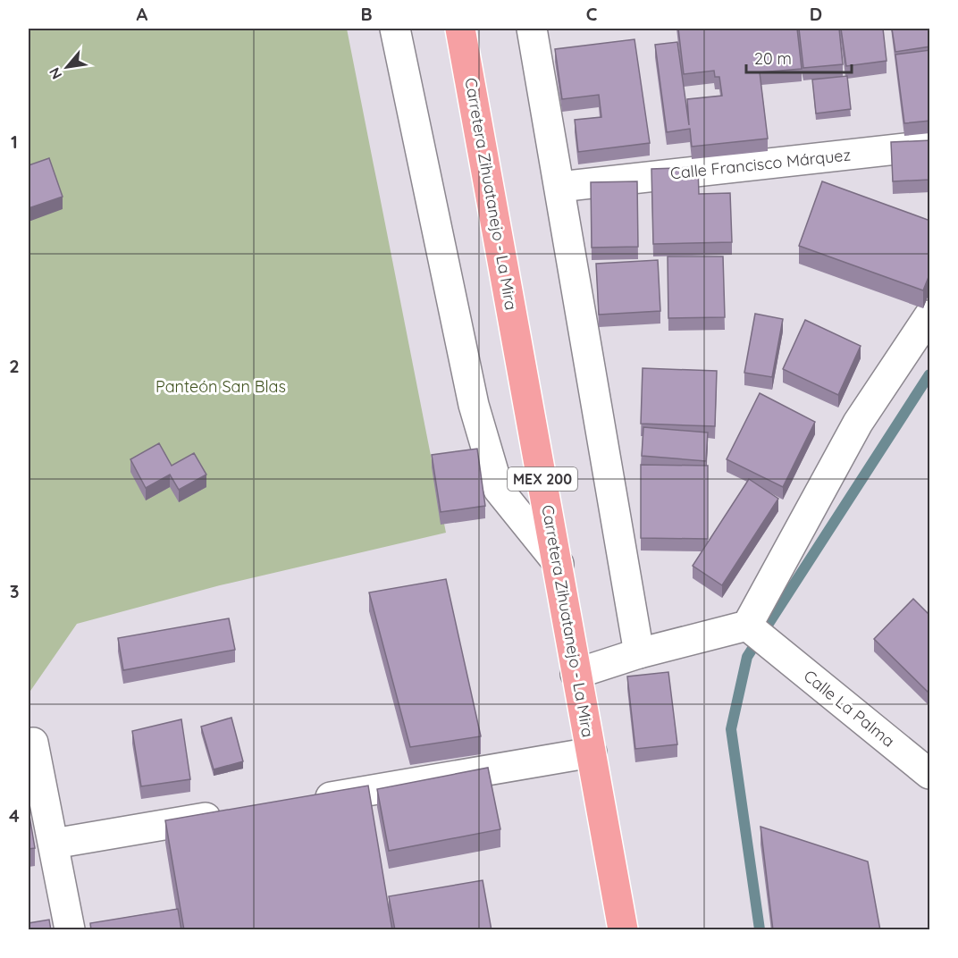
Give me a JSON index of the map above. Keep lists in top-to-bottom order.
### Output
{
  "streets": {
    "highway": ["Carretera Zihuatanejo - La Mira", "MEX 200"],
    "street": ["Calle Francisco Márquez", "Calle La Palma"]
  },
  "parks": ["Panteón San Blas"],
  "scale_bar": "20 m",
  "north": "bottom left",
  "grid": {
    "columns": [
      "A",
      "B",
      "C",
      "D"
    ],
    "rows": [
      "1",
      "2",
      "3",
      "4"
    ]
  }
}
